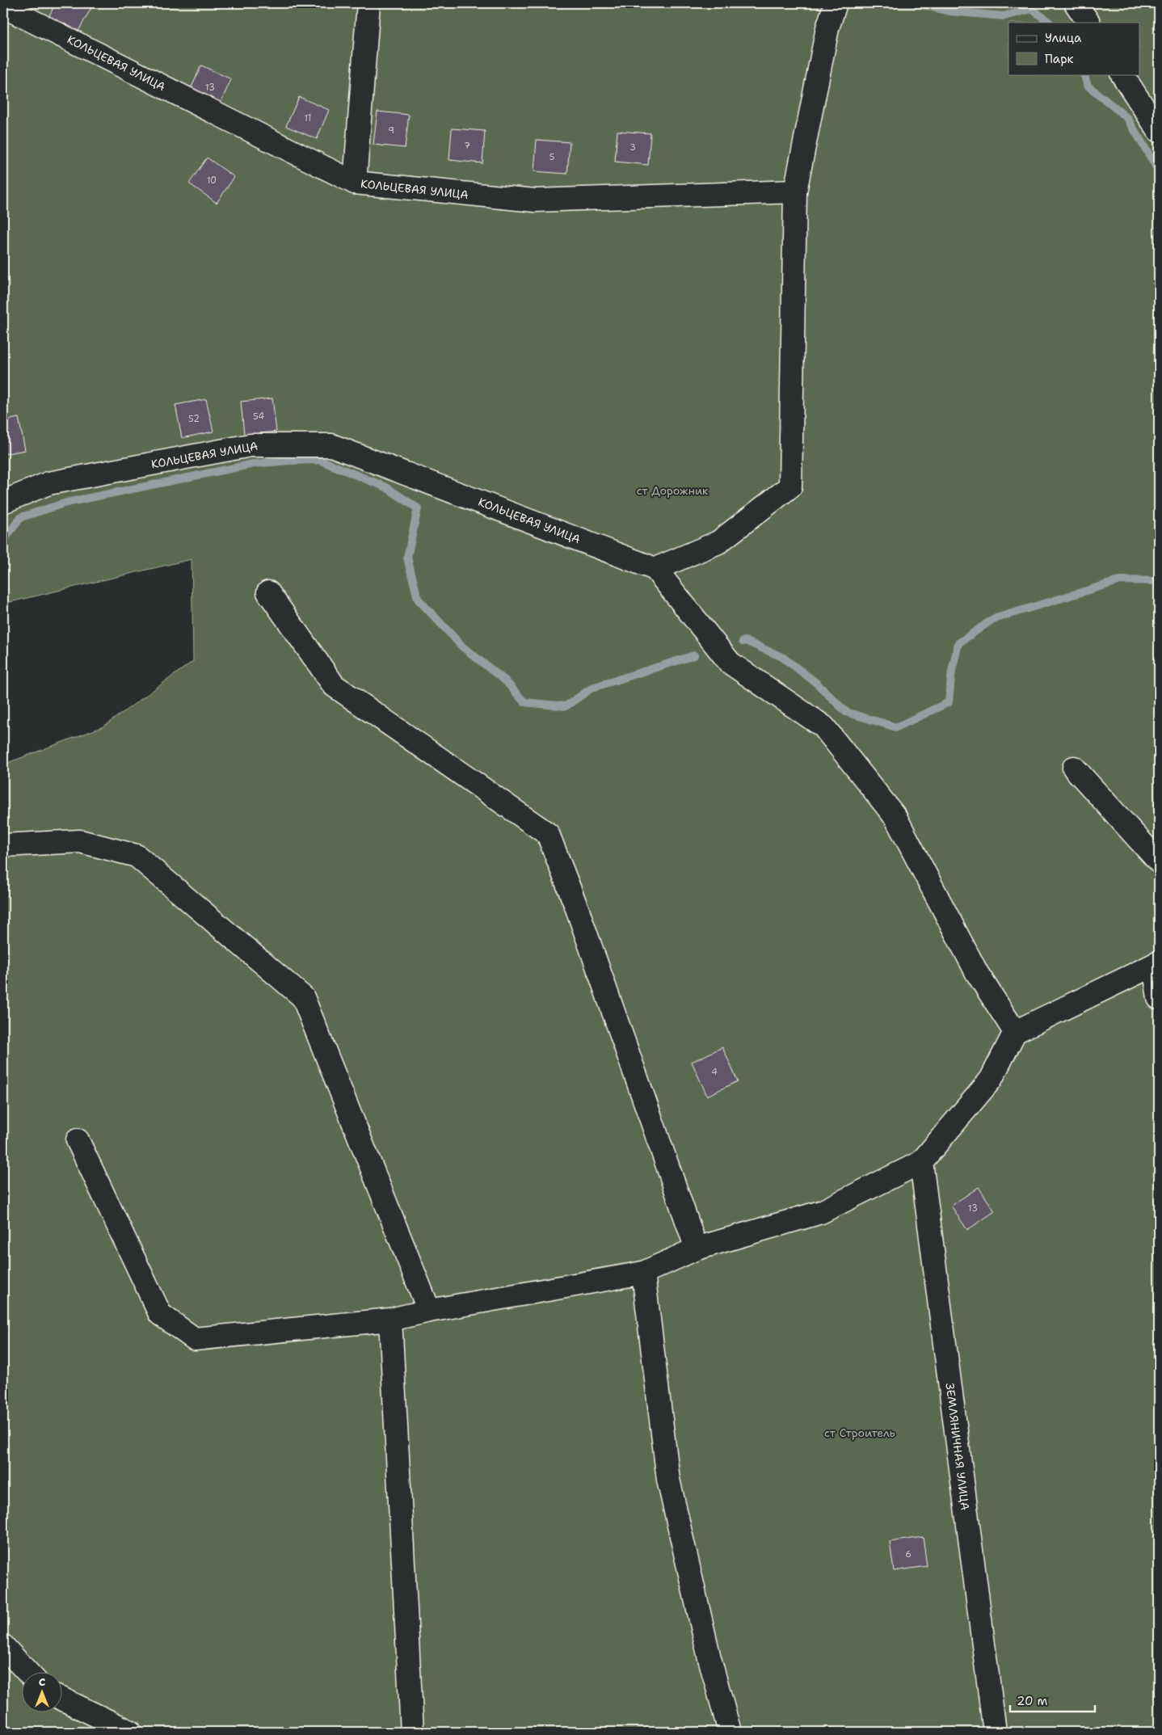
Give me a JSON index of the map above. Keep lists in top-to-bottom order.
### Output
{
  "streets": {
    "street": ["КОЛЬЦЕВАЯ УЛИЦА", "ЗЕМЛЯНИЧНАЯ УЛИЦА"]
  },
  "parks": ["ст Дорожник", "ст Строитель"],
  "house_numbers": [
    "13",
    "11",
    "9",
    "7",
    "3",
    "5",
    "10",
    "54",
    "52",
    "4",
    "13",
    "6"
  ],
  "legend": ["Улица", "Парк"],
  "scale_bar": "20 m",
  "north": "top"
}
